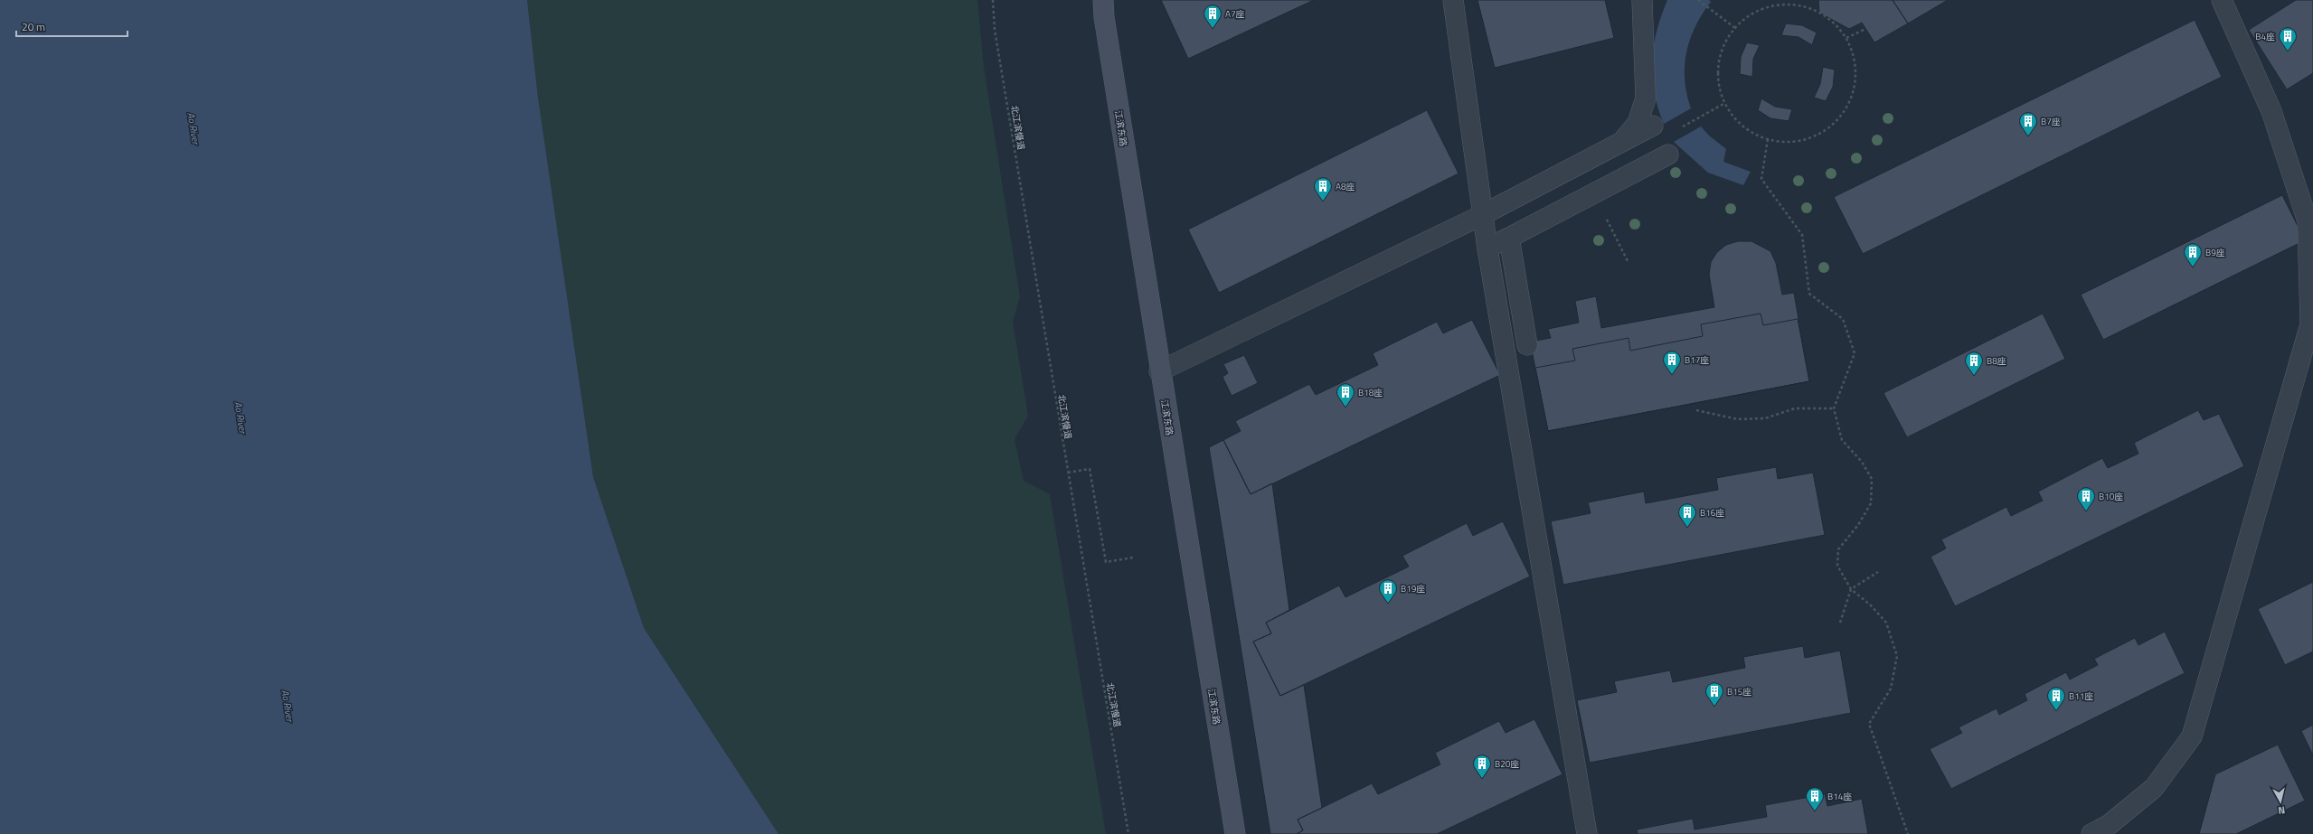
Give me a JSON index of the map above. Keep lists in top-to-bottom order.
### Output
{
  "streets": {
    "main road": ["江滨东路"],
    "path": ["北江滨慢道"]
  },
  "water": ["Ao River"],
  "places": {
    "building": [
      "A7座",
      "B4座",
      "B7座",
      "A8座",
      "B9座",
      "B17座",
      "B8座",
      "B18座",
      "B10座",
      "B16座",
      "B19座",
      "B15座",
      "B11座",
      "B20座",
      "B14座"
    ]
  },
  "scale_bar": "20 m",
  "north": "bottom"
}
